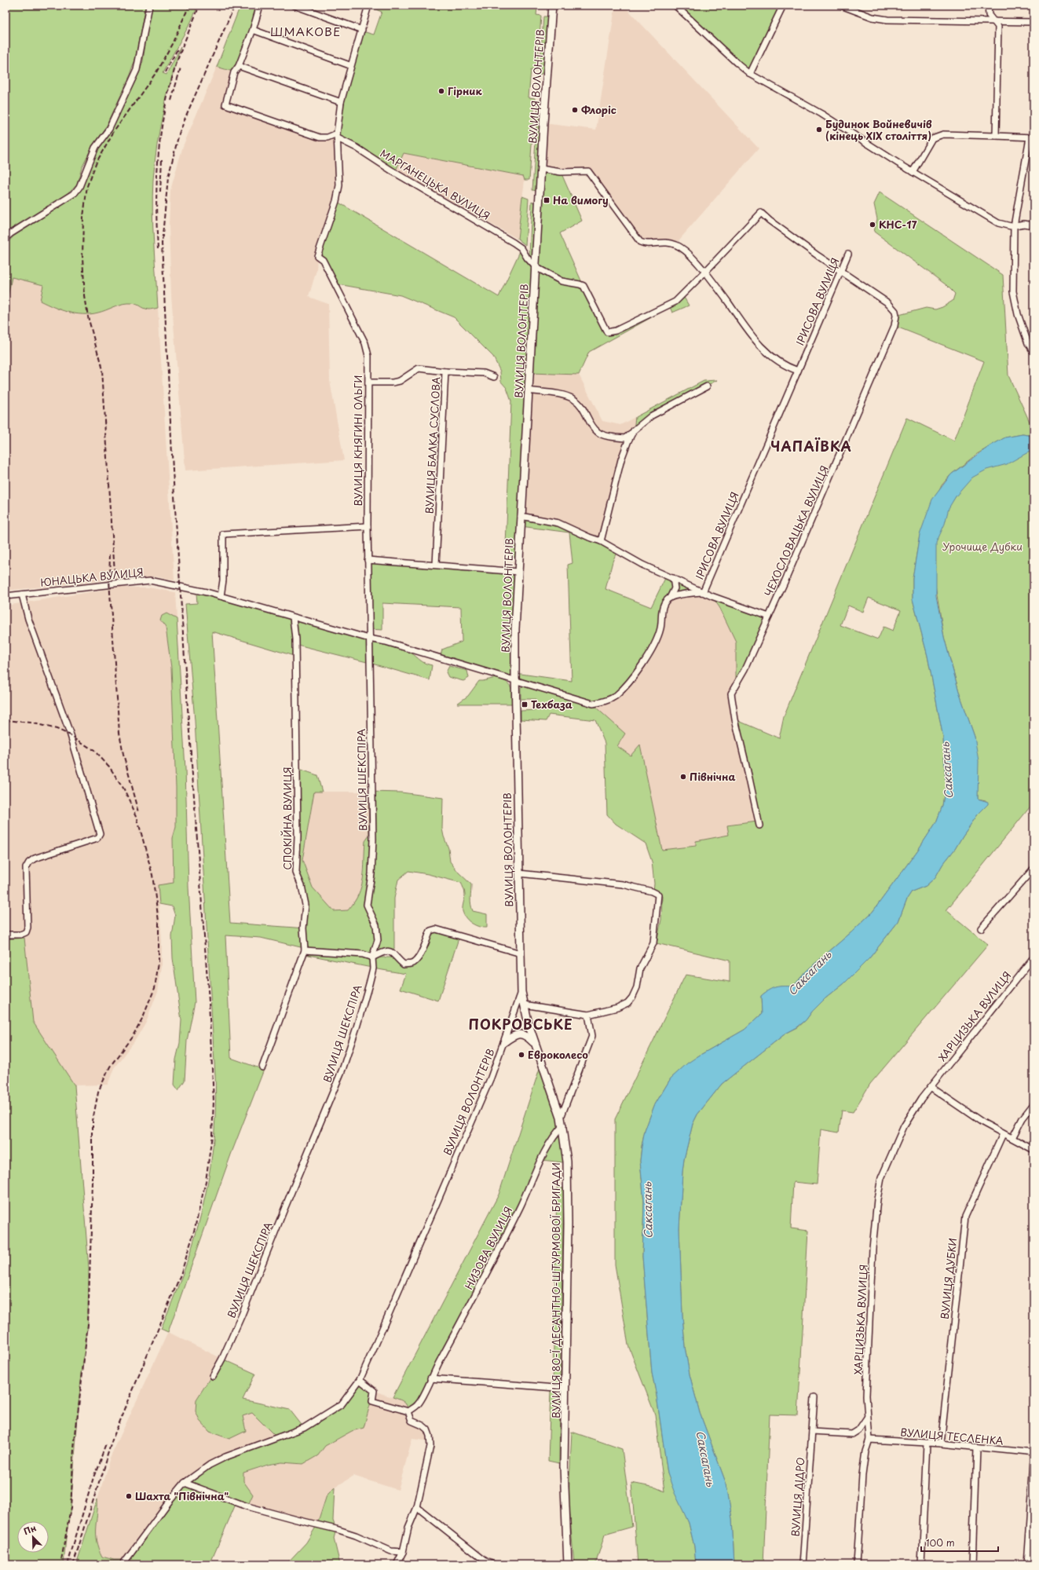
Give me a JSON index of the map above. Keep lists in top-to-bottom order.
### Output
{
  "streets": {
    "street": [
      "ВУЛИЦЯ ВОЛОНТЕРІВ",
      "МАРГАНЕЦЬКА ВУЛИЦЯ",
      "ІРИСОВА ВУЛИЦЯ",
      "ВУЛИЦЯ КНЯГИНІ ОЛЬГИ",
      "ВУЛИЦЯ БАЛКА СУСЛОВА",
      "ЧЕХОСЛОВАЦЬКА ВУЛИЦЯ",
      "ЮНАЦЬКА ВУЛИЦЯ",
      "ВУЛИЦЯ ШЕКСПІРА",
      "СПОКІЙНА ВУЛИЦЯ",
      "ХАРЦИЗЬКА ВУЛИЦЯ",
      "НИЗОВА ВУЛИЦЯ",
      "ВУЛИЦЯ ДУБКИ",
      "ВУЛИЦЯ 80-Ї ДЕСАНТНО-ШТУРМОВОЇ БРИГАДИ",
      "ВУЛИЦЯ ТЕСЛЕНКА",
      "ВУЛИЦЯ ДІДРО"
    ]
  },
  "crossings": [
    ["ВУЛИЦЯ ВОЛОНТЕРІВ", "МАРГАНЕЦЬКА ВУЛИЦЯ"],
    ["ВУЛИЦЯ ВОЛОНТЕРІВ", "ЮНАЦЬКА ВУЛИЦЯ"],
    ["ВУЛИЦЯ ВОЛОНТЕРІВ", "ВУЛИЦЯ 80-Ї ДЕСАНТНО-ШТУРМОВОЇ БРИГАДИ"],
    ["МАРГАНЕЦЬКА ВУЛИЦЯ", "ВУЛИЦЯ КНЯГИНІ ОЛЬГИ"],
    ["ІРИСОВА ВУЛИЦЯ", "ЧЕХОСЛОВАЦЬКА ВУЛИЦЯ"],
    ["ВУЛИЦЯ КНЯГИНІ ОЛЬГИ", "ВУЛИЦЯ БАЛКА СУСЛОВА"],
    ["ВУЛИЦЯ КНЯГИНІ ОЛЬГИ", "ЮНАЦЬКА ВУЛИЦЯ"],
    ["ВУЛИЦЯ КНЯГИНІ ОЛЬГИ", "ВУЛИЦЯ ШЕКСПІРА"],
    ["ЮНАЦЬКА ВУЛИЦЯ", "ВУЛИЦЯ ШЕКСПІРА"],
    ["ЮНАЦЬКА ВУЛИЦЯ", "СПОКІЙНА ВУЛИЦЯ"],
    ["ХАРЦИЗЬКА ВУЛИЦЯ", "ВУЛИЦЯ ТЕСЛЕНКА"],
    ["НИЗОВА ВУЛИЦЯ", "ВУЛИЦЯ 80-Ї ДЕСАНТНО-ШТУРМОВОЇ БРИГАДИ"],
    ["ВУЛИЦЯ ДУБКИ", "ВУЛИЦЯ ТЕСЛЕНКА"]
  ],
  "districts": ["ШМАКОВЕ", "ЧАПАЇВКА", "ПОКРОВСЬКЕ"],
  "water": ["Саксагань"],
  "parks": ["Урочище Дубки"],
  "places": {
    "other": [
      "Гірник",
      "Флоріс",
      "Будинок Войневичів (кінець ХІХ століття)",
      "КНС-17",
      "Північна",
      "Евроколесо",
      "Шахта \"Північна\""
    ],
    "transit": ["На вимогу", "Техбаза"]
  },
  "scale_bar": "100 m",
  "north": "top left"
}
